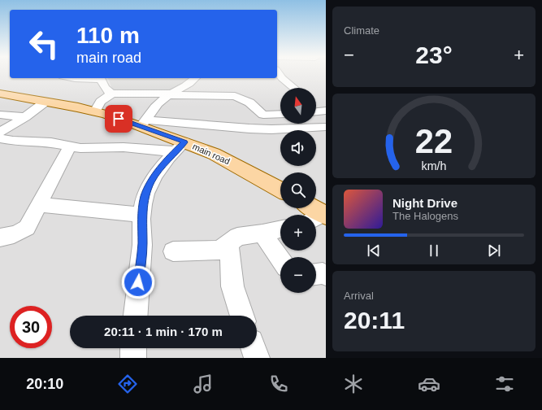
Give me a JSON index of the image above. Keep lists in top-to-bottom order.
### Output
{
  "streets": {
    "main road": ["main road"]
  },
  "north": "top",
  "page": {
    "tile": [
      "Climate",
      ["Arrival", "20:11"]
    ],
    "turn": ["110 m", "main road"],
    "heat": ["−", "23°", "+"],
    "map_buttons": ["+", "−"],
    "song": ["Night Drive", "The Halogens"],
    "limit": "30",
    "trip": "20:11 · 1 min · 170 m",
    "tabs": "20:10",
    "gauge": ["22", "km/h"]
  }
}
